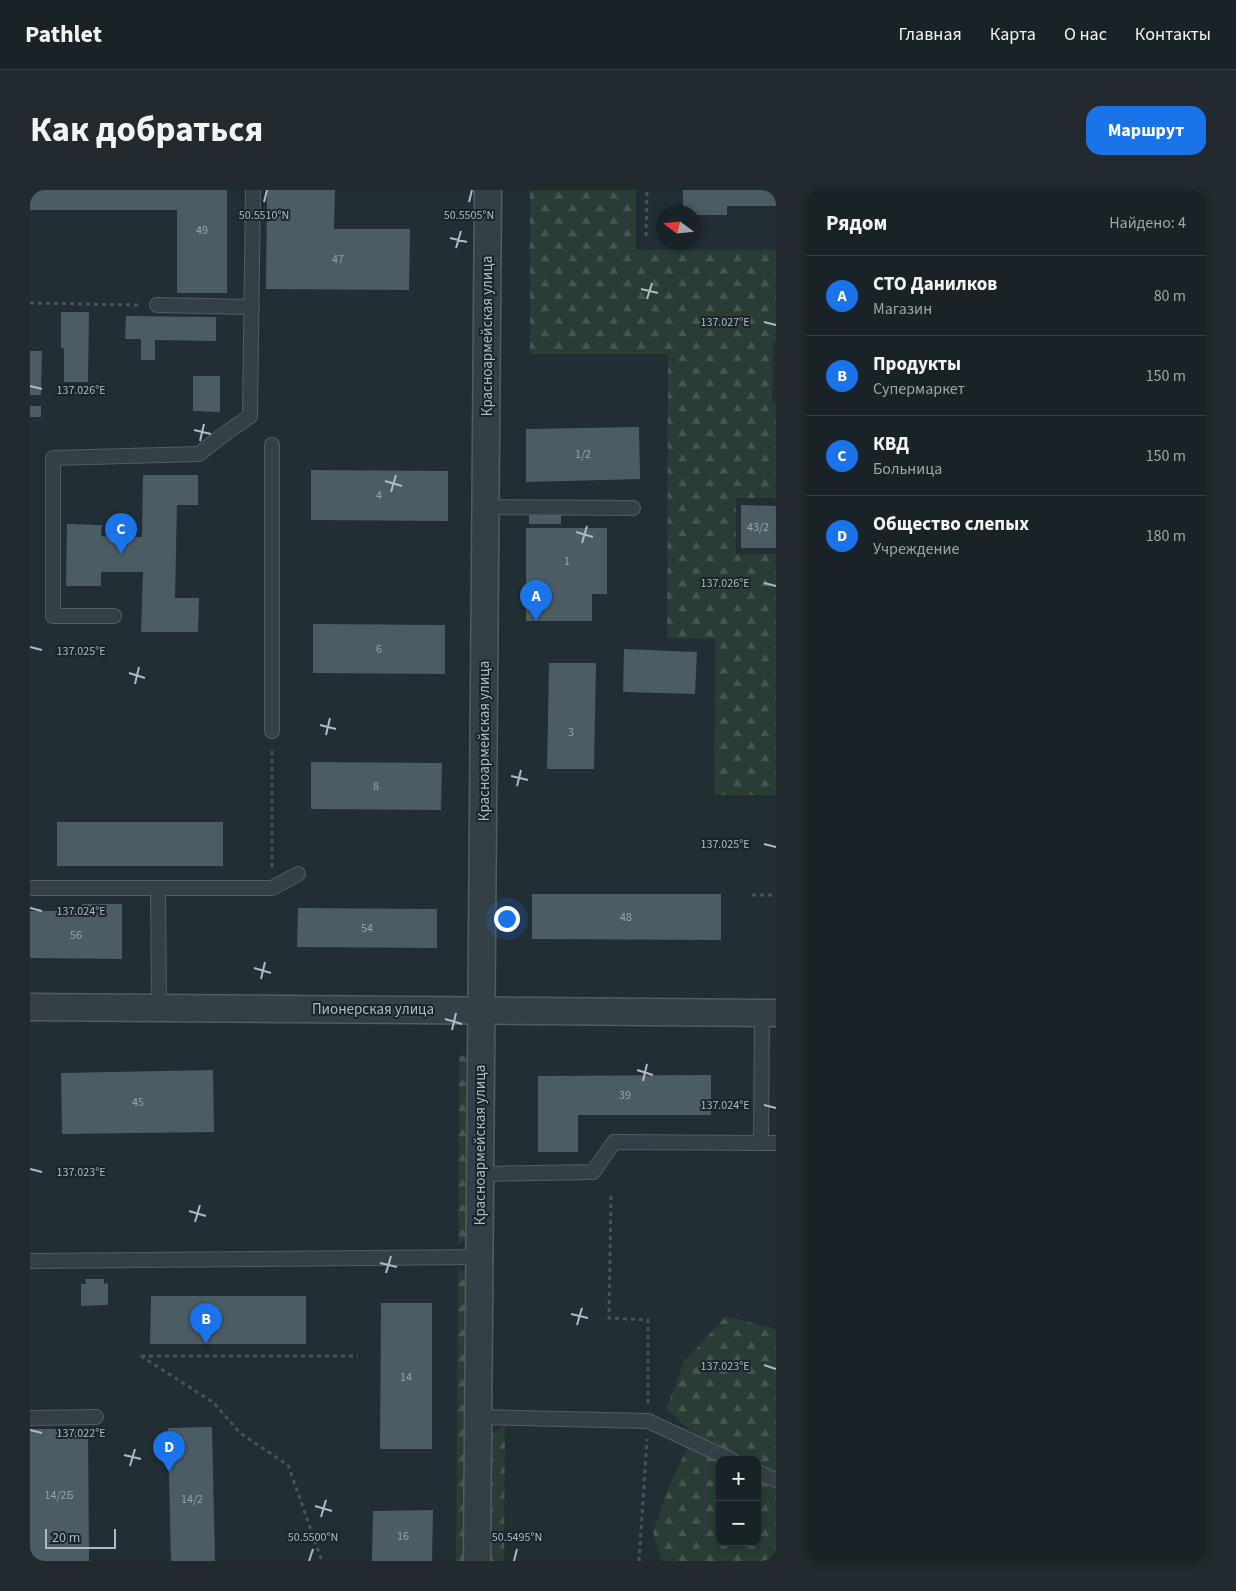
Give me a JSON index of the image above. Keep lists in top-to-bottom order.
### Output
{
  "streets": {
    "street": ["Красноармейская улица", "Пионерская улица"]
  },
  "crossings": [
    ["Красноармейская улица", "Пионерская улица"]
  ],
  "house_numbers": [
    "49",
    "47",
    "1/2",
    "4",
    "43/2",
    "1",
    "6",
    "3",
    "8",
    "48",
    "54",
    "56",
    "39",
    "45",
    "14",
    "14/2Б",
    "14/2",
    "16"
  ],
  "scale_bar": "20 m",
  "north": "left",
  "page": {
    "header": "Pathlet",
    "nav": [
      "Главная",
      "Карта",
      "О нас",
      "Контакты"
    ],
    "title": "Как добраться",
    "buttons": "Маршрут",
    "heading": ["Рядом", "Найдено: 4"],
    "list": [
      {
        "mark": "A",
        "name": "СТО Данилков",
        "note": "Магазин",
        "value": "80 m"
      },
      {
        "mark": "B",
        "name": "Продукты",
        "note": "Супермаркет",
        "value": "150 m"
      },
      {
        "mark": "C",
        "name": "КВД",
        "note": "Больница",
        "value": "150 m"
      },
      {
        "mark": "D",
        "name": "Общество слепых",
        "note": "Учреждение",
        "value": "180 m"
      }
    ],
    "pins": [
      "C",
      "A",
      "B",
      "D"
    ],
    "map_buttons": ["+", "−"],
    "scale": "20 m"
  },
  "coordinates": [
    "50.5510°N",
    "50.5505°N",
    "137.027°E",
    "137.026°E",
    "137.025°E",
    "137.024°E",
    "137.023°E",
    "137.022°E",
    "50.5500°N",
    "50.5495°N"
  ]
}
